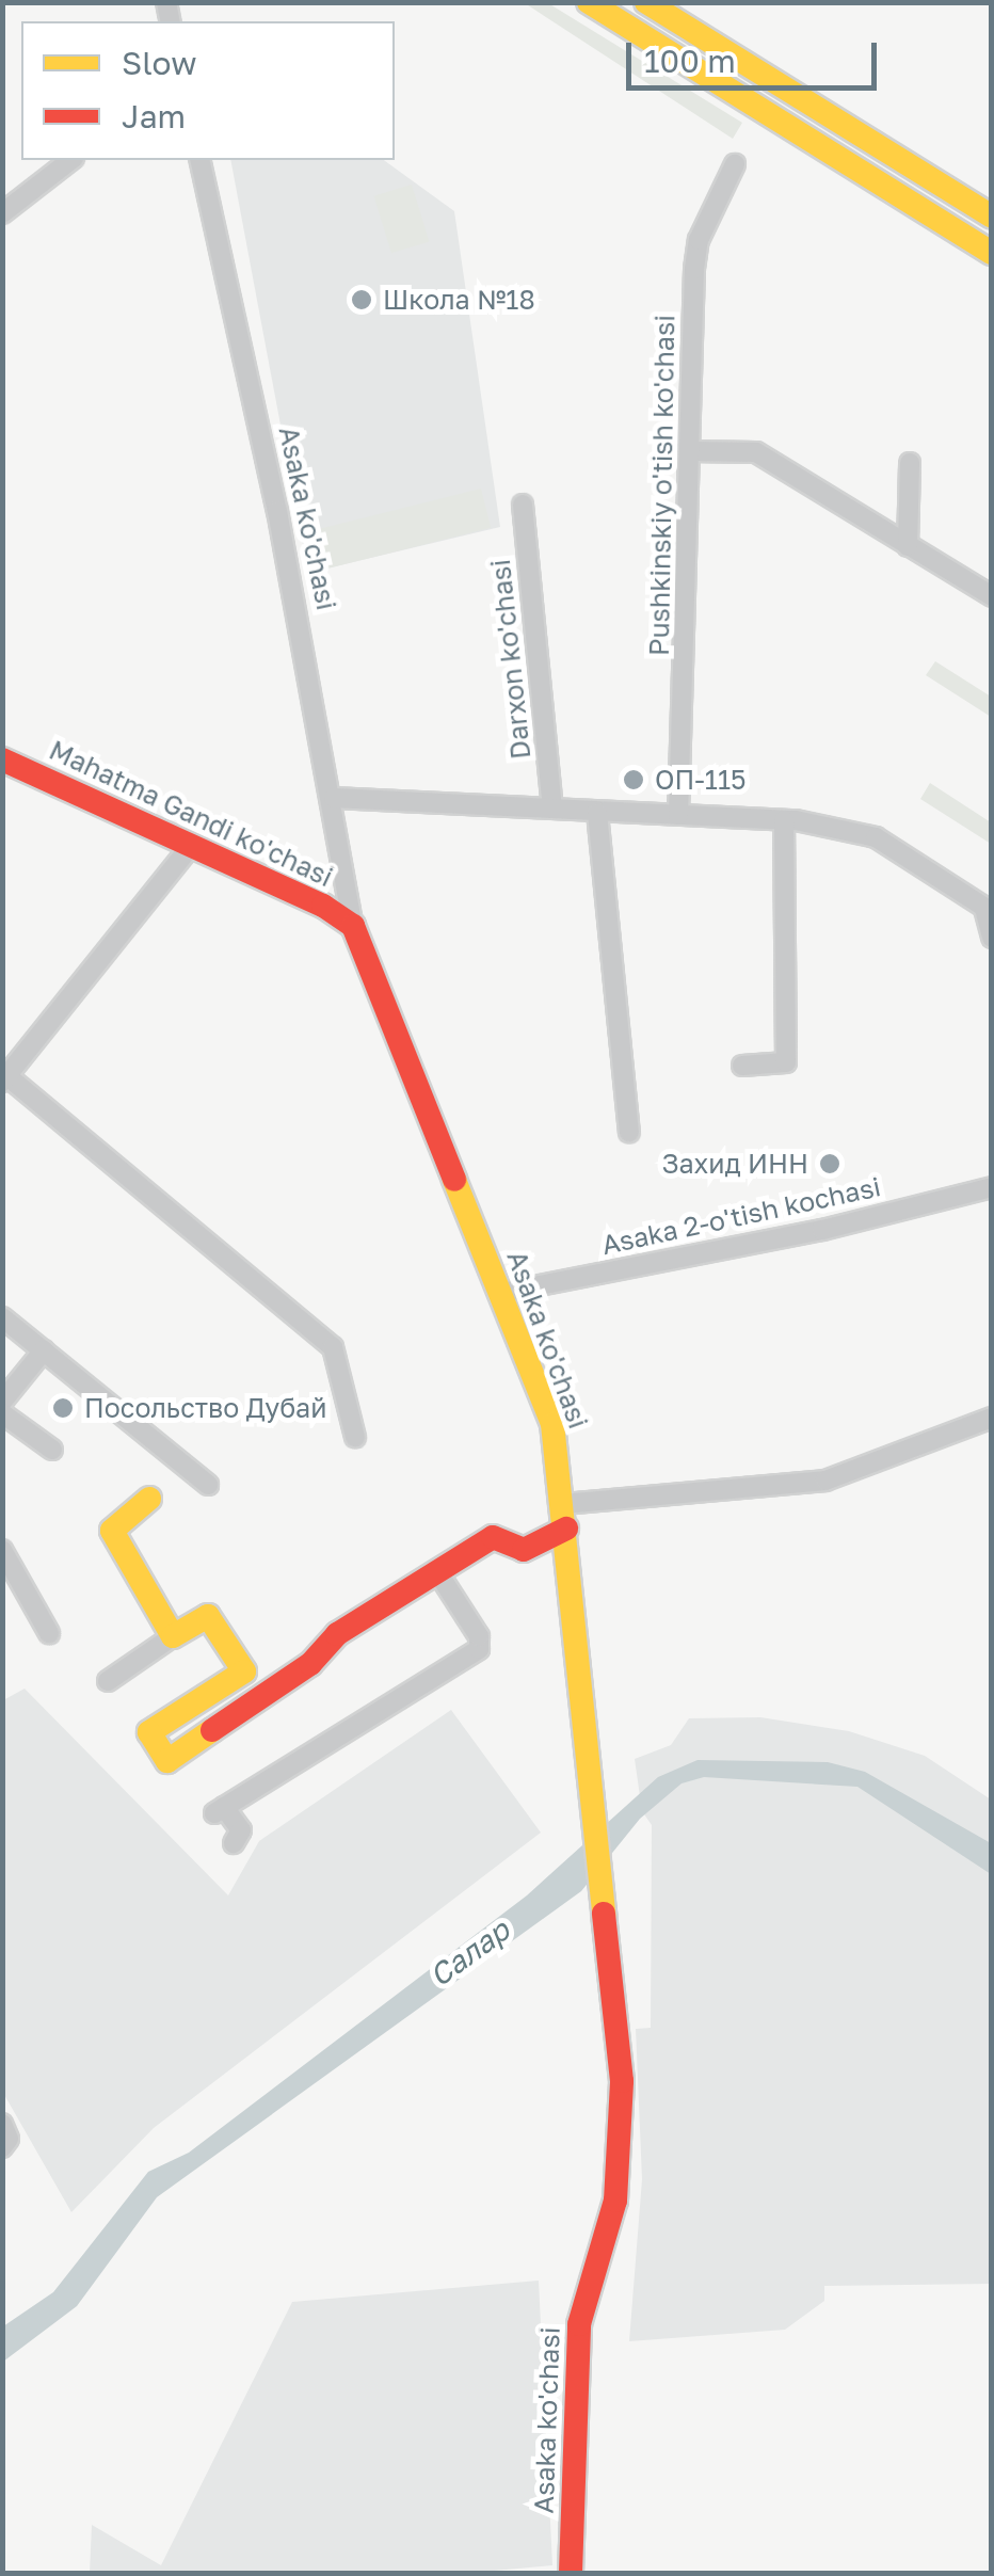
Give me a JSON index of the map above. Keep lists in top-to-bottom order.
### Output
{
  "streets": {
    "street": [
      "Pushkinskiy o'tish ko'chasi",
      "Asaka ko'chasi",
      "Darxon ko'chasi",
      "Mahatma Gandi ko'chasi",
      "Asaka 2-o'tish kochasi"
    ]
  },
  "crossings": [
    ["Asaka ko'chasi", "Mahatma Gandi ko'chasi"],
    ["Asaka ko'chasi", "Asaka 2-o'tish kochasi"]
  ],
  "water": ["Салар"],
  "places": [
    "Школа №18",
    "ОП-115",
    "Захид ИНН",
    "Посольство Дубай"
  ],
  "legend": ["Slow", "Jam"],
  "scale_bar": "100 m"
}
